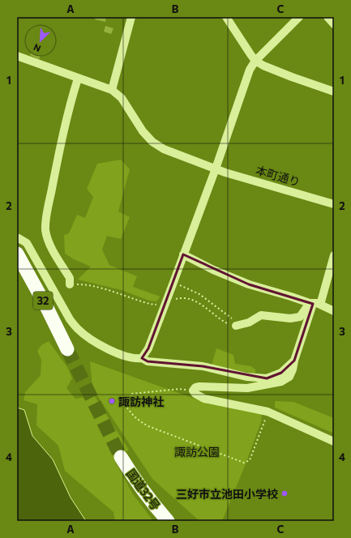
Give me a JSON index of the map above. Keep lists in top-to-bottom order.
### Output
{
  "streets": {
    "highway": ["32", "国道32号"],
    "street": ["本町通り"]
  },
  "parks": ["諏訪公園"],
  "places": ["諏訪神社", "三好市立池田小学校"],
  "north": "bottom left",
  "grid": {
    "columns": ["A", "B", "C"],
    "rows": [
      "1",
      "2",
      "3",
      "4"
    ]
  }
}
